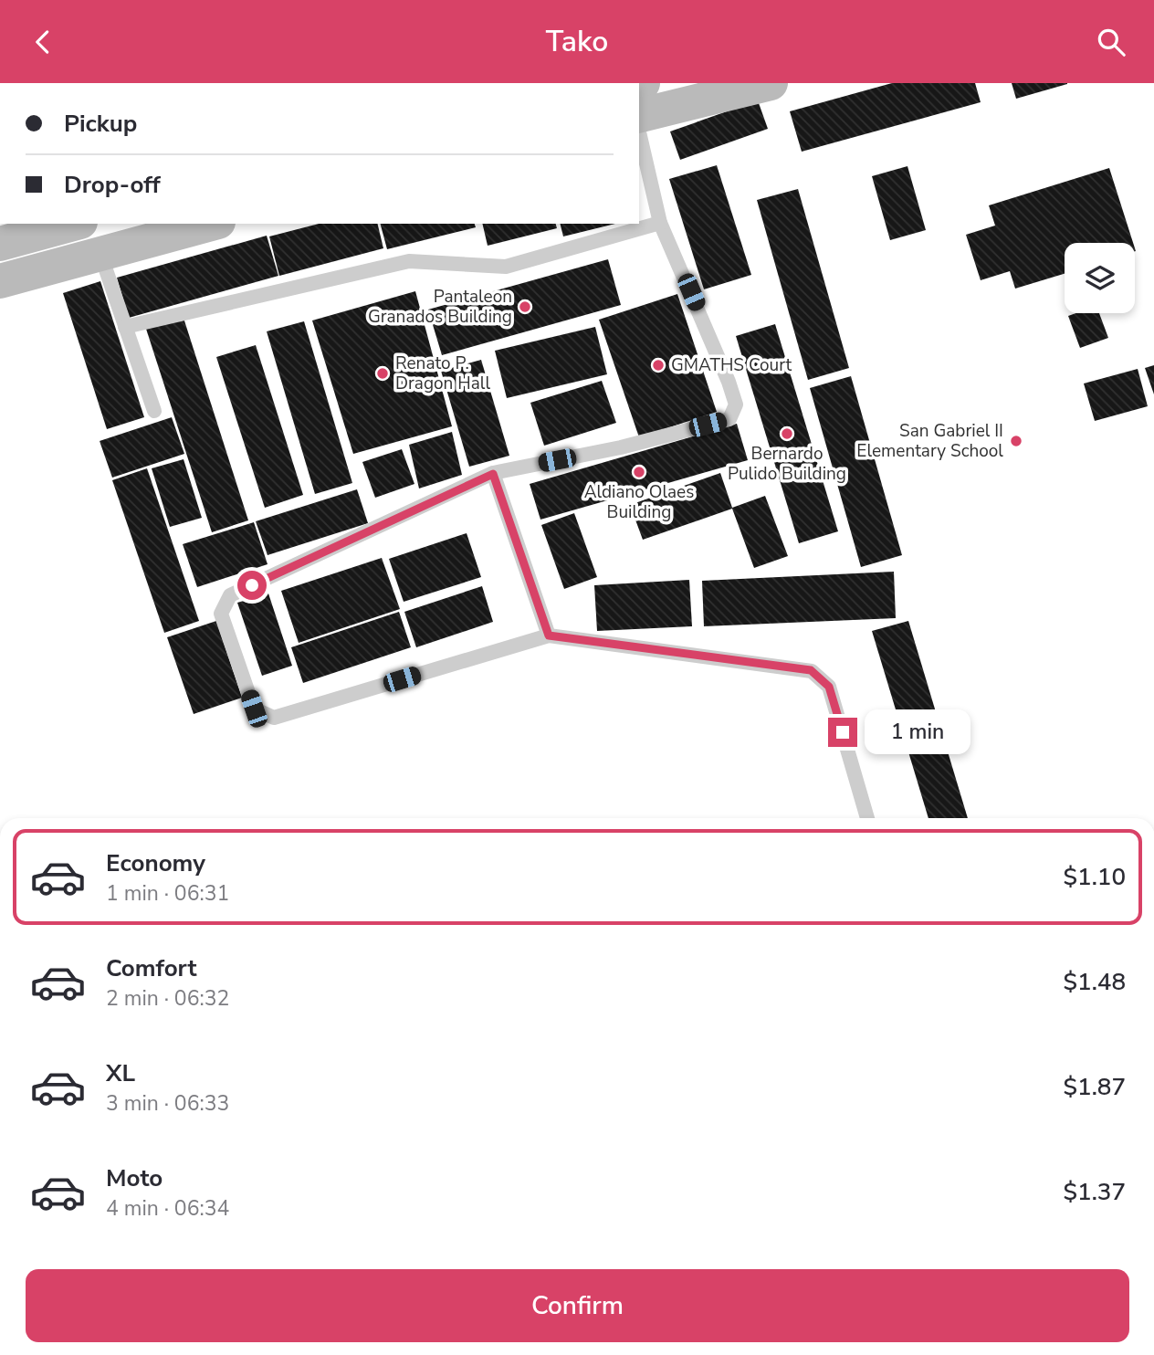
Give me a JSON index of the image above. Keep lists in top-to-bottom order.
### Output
{
  "places": [
    "Pantaleon Granados Building",
    "GMATHS Court",
    "Renato P. Dragon Hall",
    "Bernardo Pulido Building",
    "San Gabriel II Elementary School",
    "Aldiano Olaes Building"
  ],
  "page": {
    "header": "Tako",
    "banner": ["Pickup", "Drop-off"],
    "bubble": "1 min",
    "list": [
      {
        "name": "Economy",
        "note": "1 min · 06:31",
        "value": "$1.10"
      },
      {
        "name": "Comfort",
        "note": "2 min · 06:32",
        "value": "$1.48"
      },
      {
        "name": "XL",
        "note": "3 min · 06:33",
        "value": "$1.87"
      },
      {
        "name": "Moto",
        "note": "4 min · 06:34",
        "value": "$1.37"
      }
    ],
    "buttons": "Confirm"
  }
}
